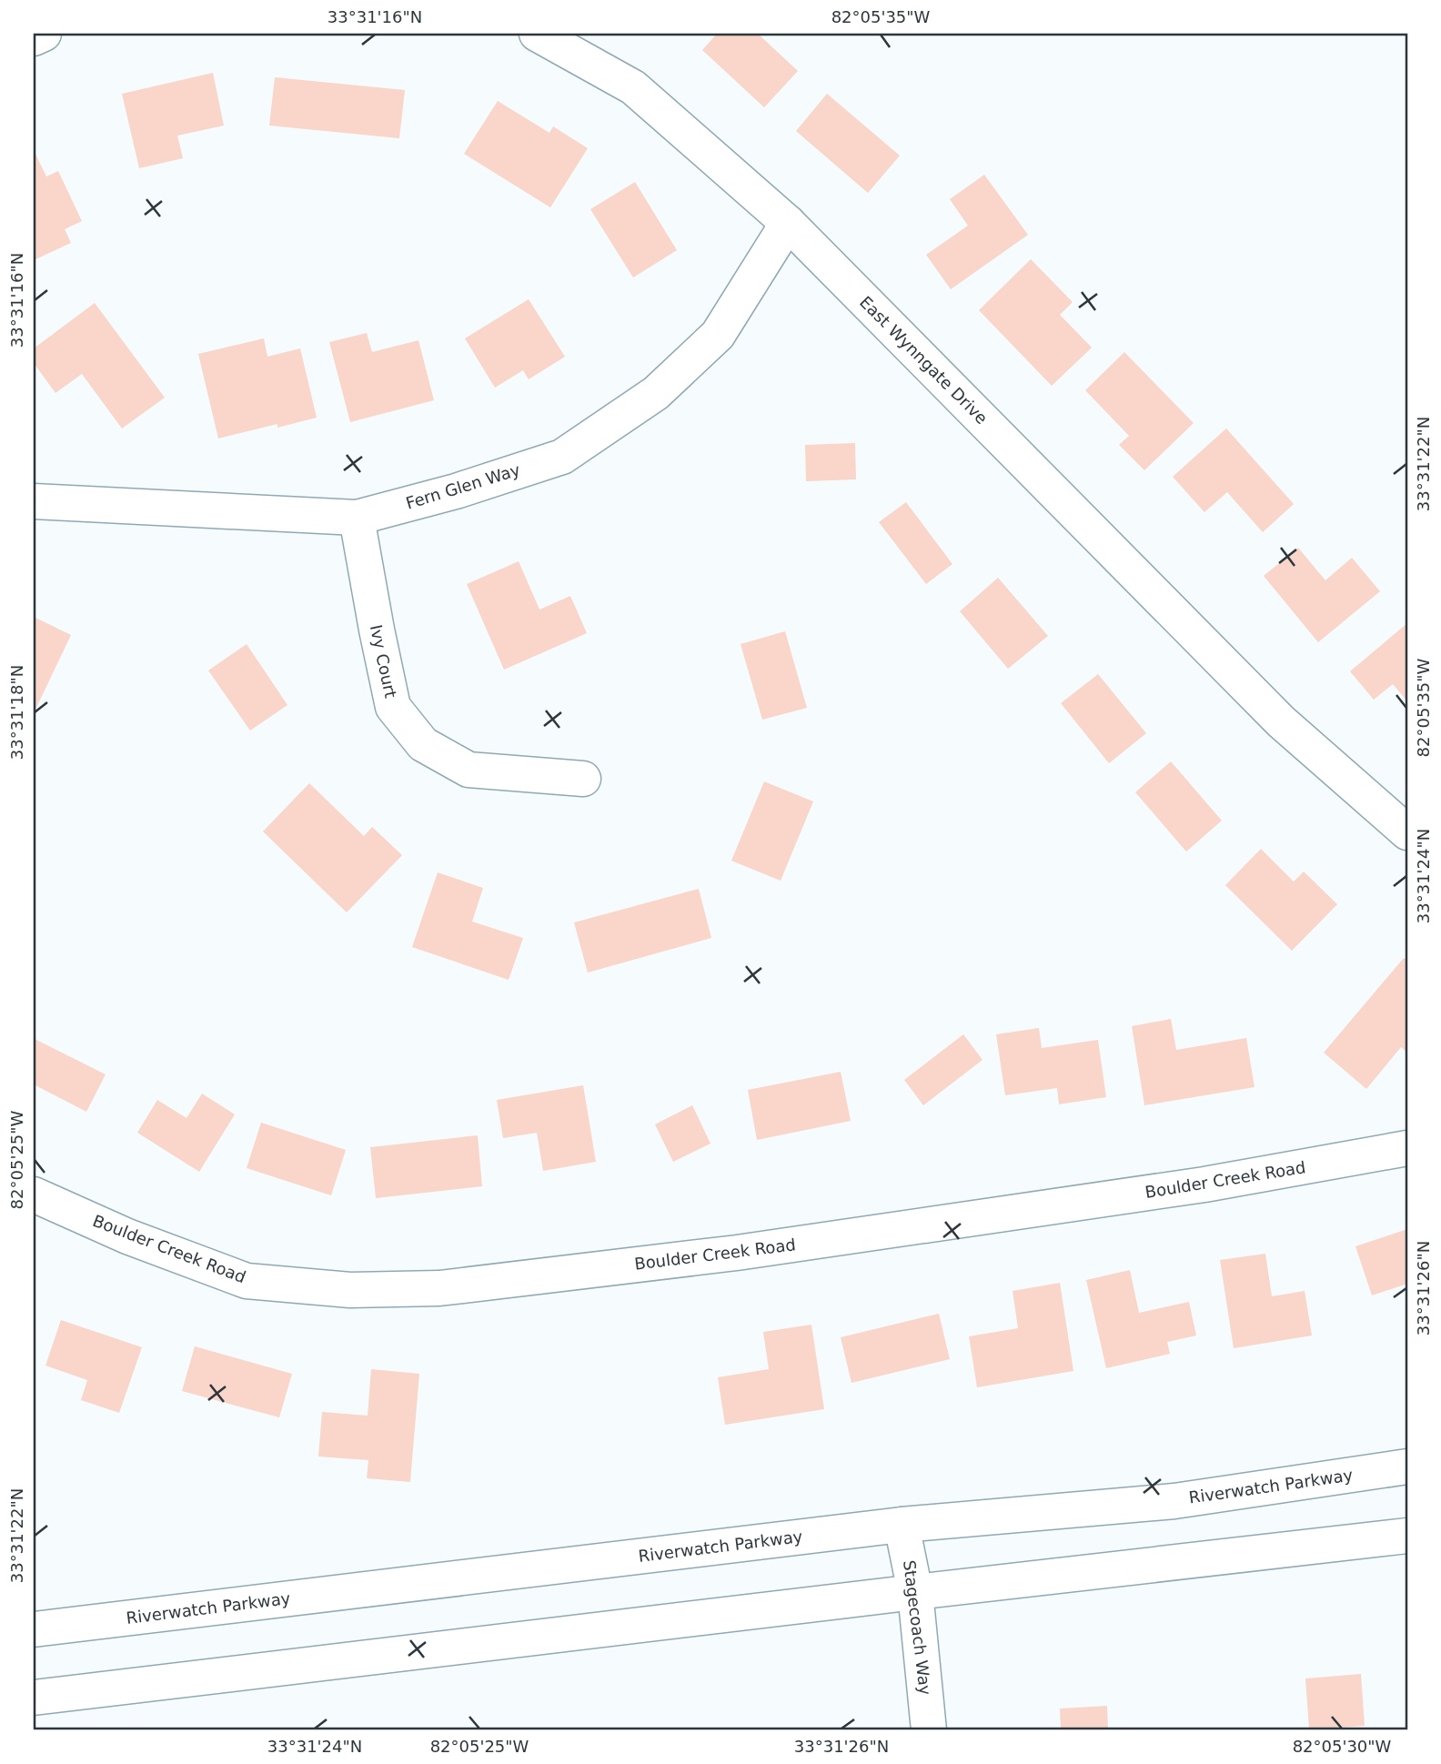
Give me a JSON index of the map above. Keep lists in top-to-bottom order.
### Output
{
  "streets": {
    "street": [
      "East Wynngate Drive",
      "Fern Glen Way",
      "Ivy Court",
      "Boulder Creek Road",
      "Riverwatch Parkway",
      "Stagecoach Way"
    ]
  },
  "crossings": [
    ["East Wynngate Drive", "Fern Glen Way"],
    ["Fern Glen Way", "Ivy Court"],
    ["Riverwatch Parkway", "Stagecoach Way"]
  ],
  "coordinates": [
    "33°31'16\"N",
    "82°05'35\"W",
    "33°31'22\"N",
    "33°31'18\"N",
    "33°31'24\"N",
    "82°05'25\"W",
    "33°31'26\"N",
    "82°05'30\"W"
  ]
}
